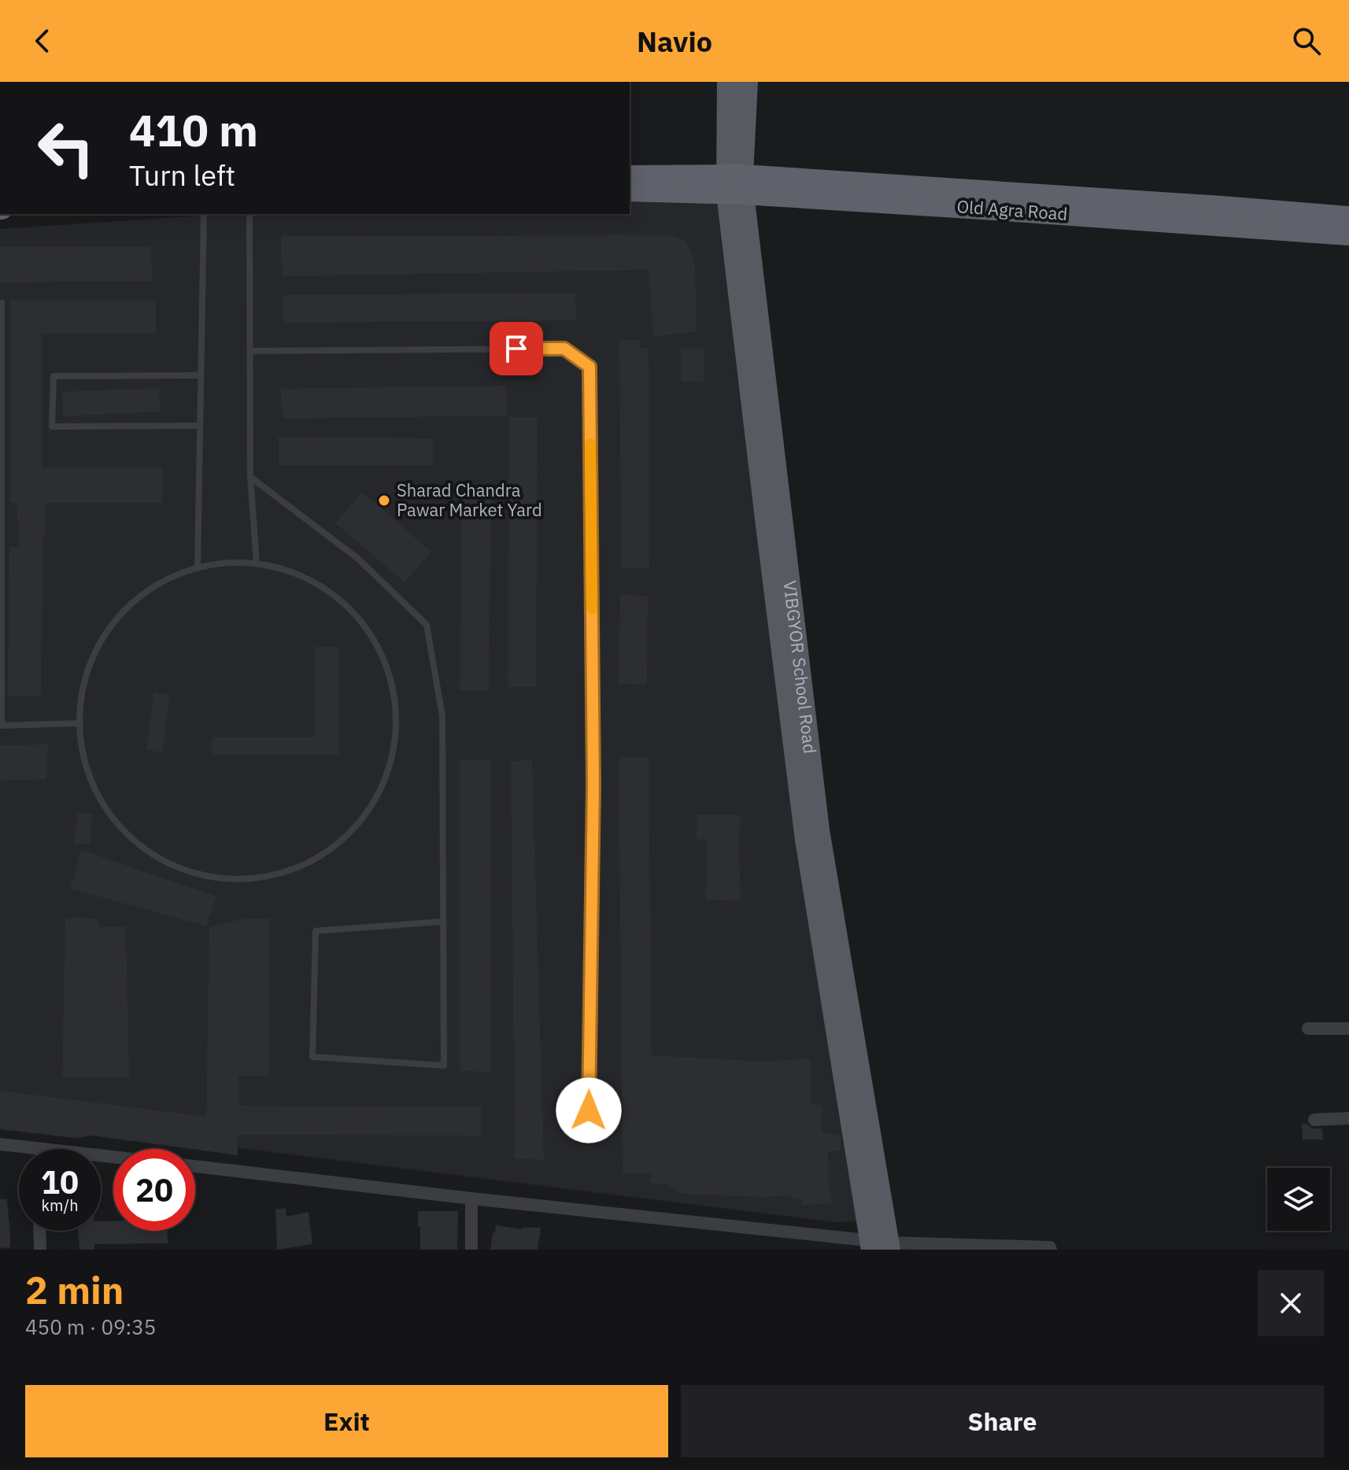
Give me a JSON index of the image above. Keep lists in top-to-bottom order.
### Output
{
  "streets": {
    "highway": ["Old Agra Road"],
    "main road": ["VIBGYOR School Road"]
  },
  "crossings": [
    ["Old Agra Road", "VIBGYOR School Road"]
  ],
  "places": ["Sharad Chandra Pawar Market Yard"],
  "page": {
    "header": "Navio",
    "turn": ["410 m", "Turn left"],
    "speed": "10 km/h",
    "limit": "20",
    "heading": ["2 min", "450 m · 09:35"],
    "buttons": ["Exit", "Share"]
  }
}
